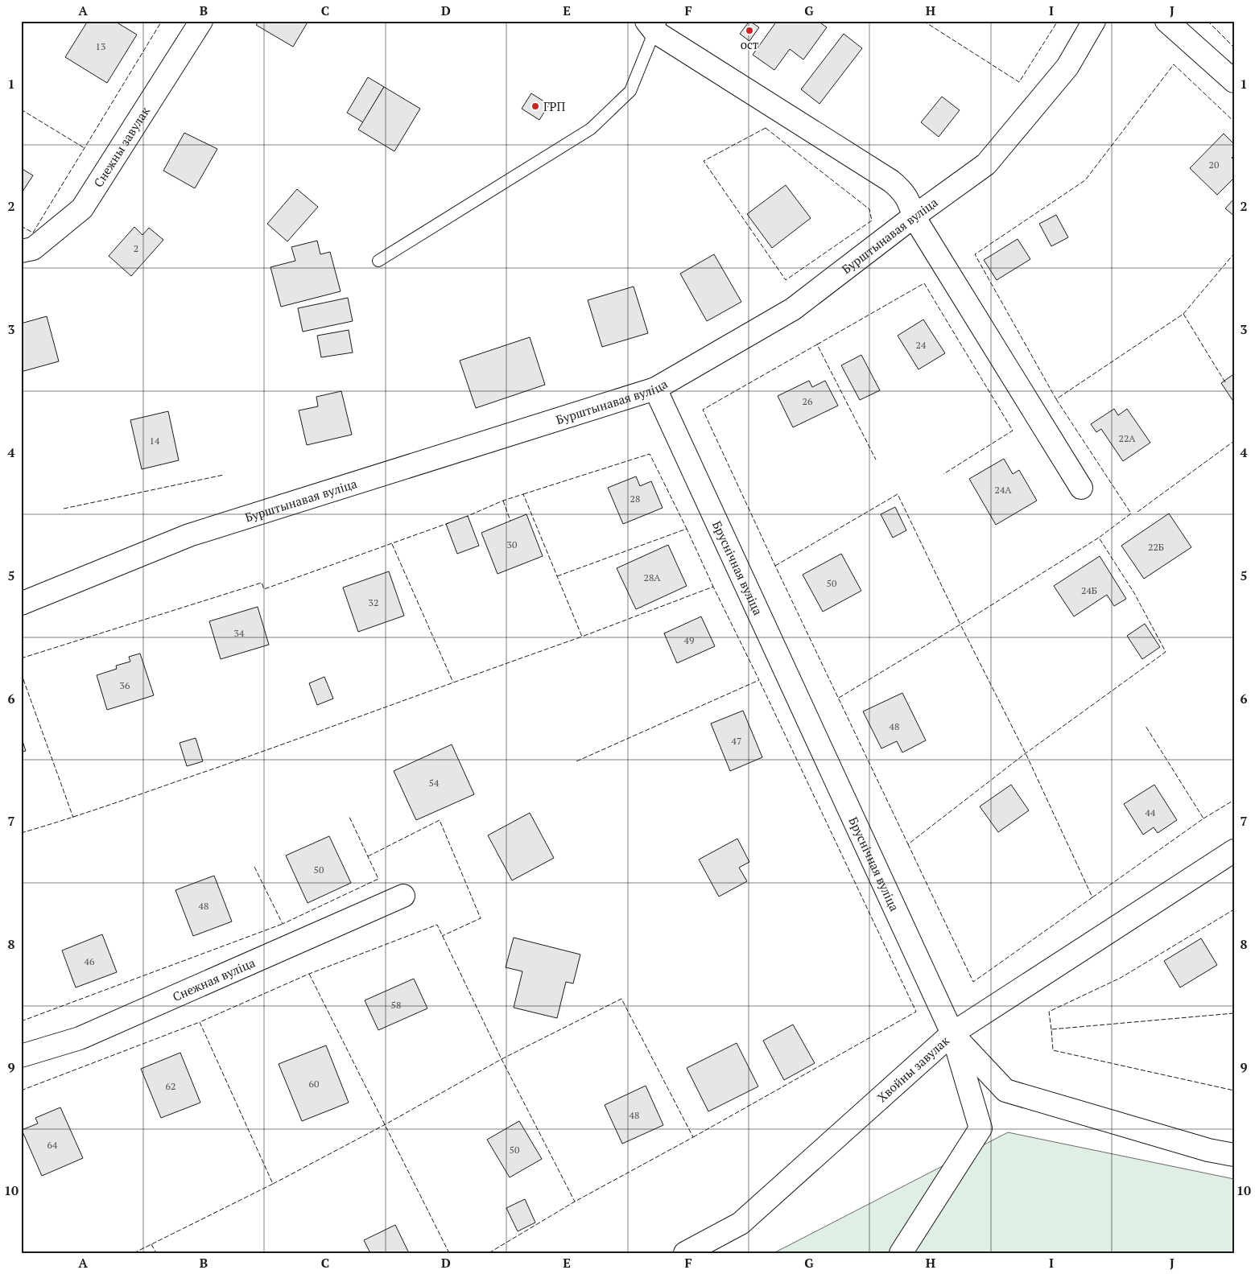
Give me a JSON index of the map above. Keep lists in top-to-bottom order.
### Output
{
  "streets": {
    "street": [
      "Снежны завулак",
      "Бурштынавая вуліца",
      "Бруснічная вуліца",
      "Снежная вуліца",
      "Хвойны завулак"
    ]
  },
  "crossings": [
    ["Бурштынавая вуліца", "Бруснічная вуліца"],
    ["Бруснічная вуліца", "Хвойны завулак"]
  ],
  "places": ["ост", "ГРП"],
  "house_numbers": [
    "13",
    "20",
    "2",
    "24",
    "26",
    "22А",
    "14",
    "24А",
    "28",
    "30",
    "22Б",
    "28А",
    "50",
    "24Б",
    "32",
    "34",
    "49",
    "36",
    "48",
    "47",
    "54",
    "44",
    "50",
    "48",
    "46",
    "58",
    "60",
    "62",
    "48",
    "64",
    "50"
  ],
  "grid": {
    "columns": [
      "A",
      "B",
      "C",
      "D",
      "E",
      "F",
      "G",
      "H",
      "I",
      "J"
    ],
    "rows": [
      "1",
      "2",
      "3",
      "4",
      "5",
      "6",
      "7",
      "8",
      "9",
      "10"
    ]
  }
}
